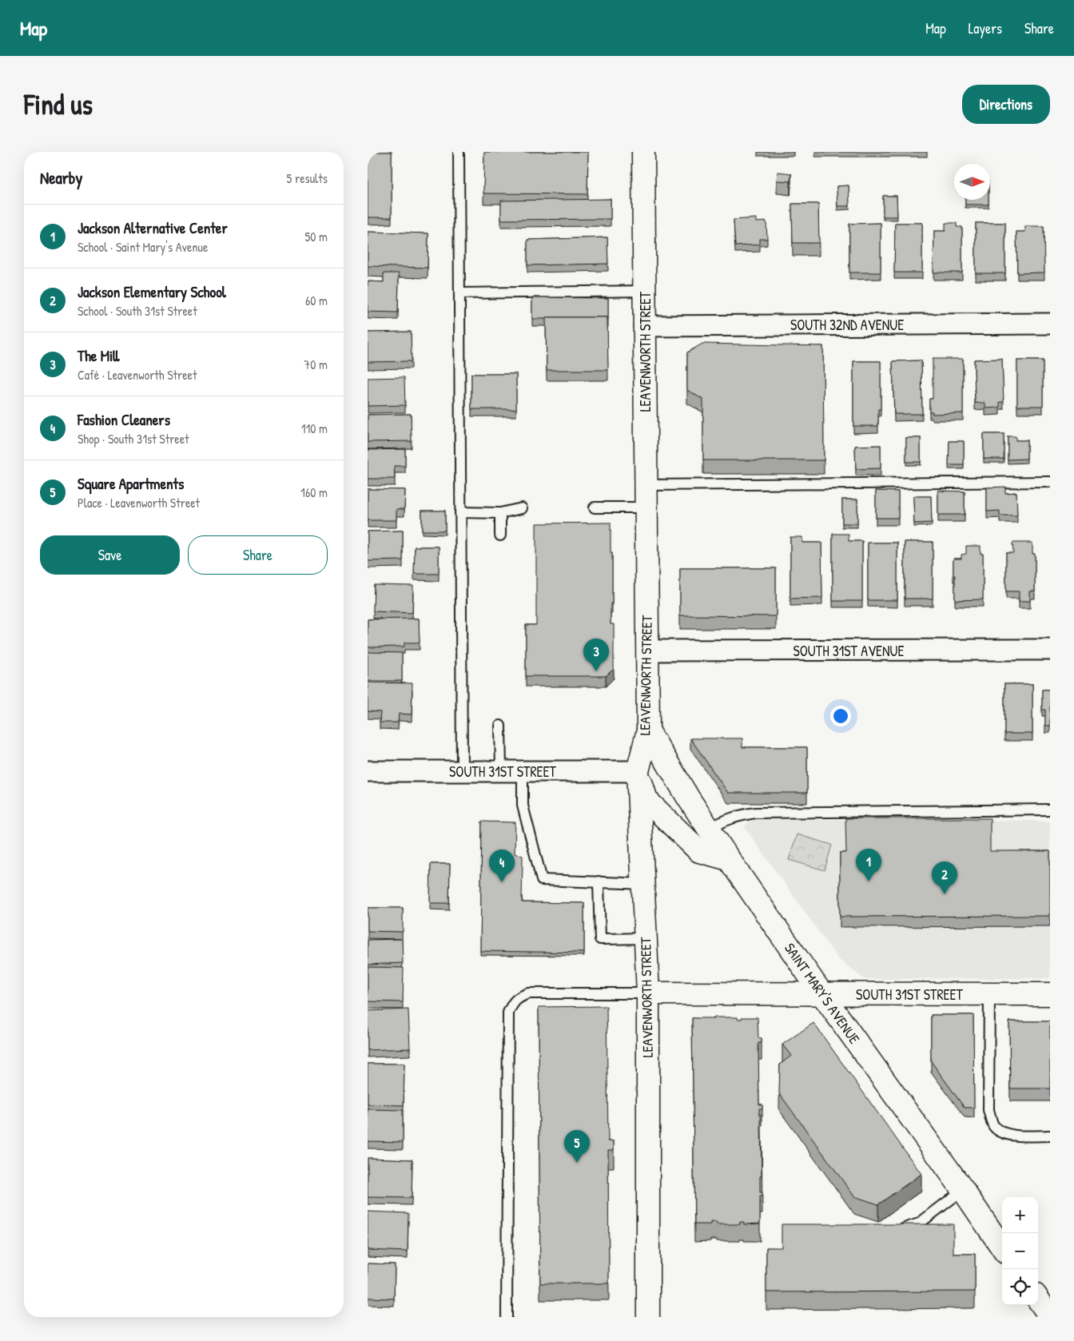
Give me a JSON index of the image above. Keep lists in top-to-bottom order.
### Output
{
  "streets": {
    "main road": ["LEAVENWORTH STREET", "SOUTH 31ST STREET", "SAINT MARY'S AVENUE"],
    "street": ["SOUTH 32ND AVENUE", "SOUTH 31ST AVENUE"]
  },
  "crossings": [
    ["SOUTH 32ND AVENUE", "LEAVENWORTH STREET"],
    ["LEAVENWORTH STREET", "SOUTH 31ST AVENUE"],
    ["LEAVENWORTH STREET", "SOUTH 31ST STREET"],
    ["LEAVENWORTH STREET", "SAINT MARY'S AVENUE"],
    ["SOUTH 31ST STREET", "SAINT MARY'S AVENUE"]
  ],
  "north": "right",
  "page": {
    "header": "Map",
    "nav": ["Map", "Layers", "Share"],
    "buttons": [
      "Directions",
      ["Save", "Share"]
    ],
    "title": "Find us",
    "heading": ["Nearby", "5 results"],
    "list": [
      {
        "mark": "1",
        "name": "Jackson Alternative Center",
        "note": "School · Saint Mary's Avenue",
        "value": "50 m"
      },
      {
        "mark": "2",
        "name": "Jackson Elementary School",
        "note": "School · South 31st Street",
        "value": "60 m"
      },
      {
        "mark": "3",
        "name": "The Mill",
        "note": "Café · Leavenworth Street",
        "value": "70 m"
      },
      {
        "mark": "4",
        "name": "Fashion Cleaners",
        "note": "Shop · South 31st Street",
        "value": "110 m"
      },
      {
        "mark": "5",
        "name": "Square Apartments",
        "note": "Place · Leavenworth Street",
        "value": "160 m"
      }
    ],
    "pins": [
      "3",
      "1",
      "4",
      "2",
      "5"
    ],
    "map_buttons": ["+", "−"]
  }
}
